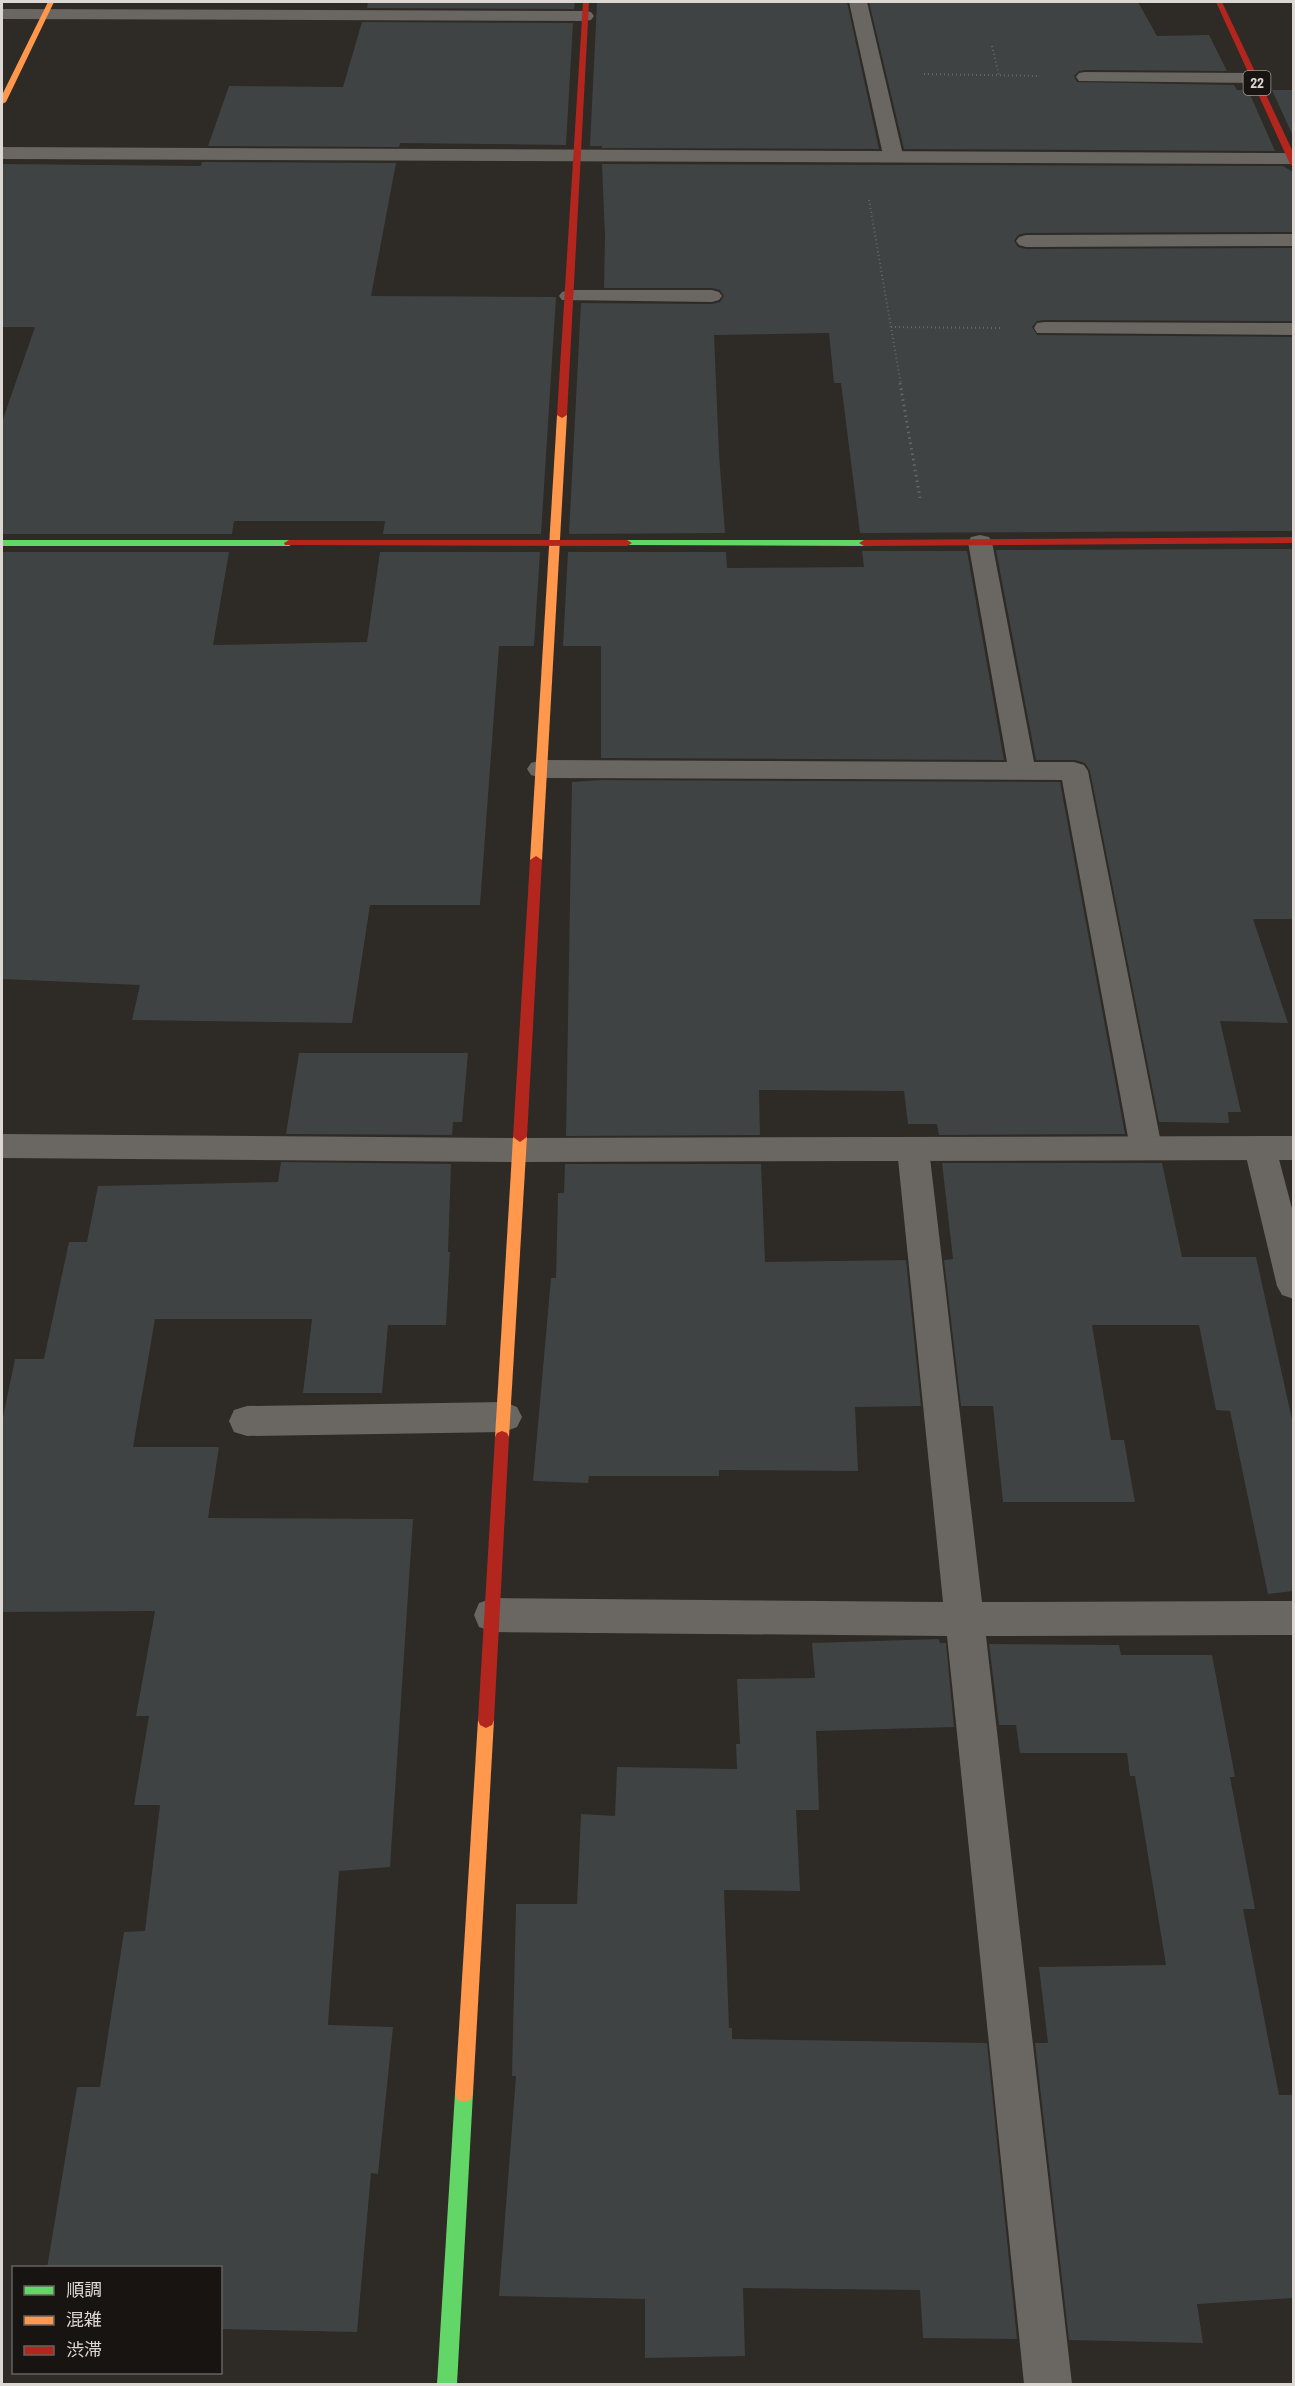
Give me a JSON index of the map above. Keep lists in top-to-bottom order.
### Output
{
  "streets": {
    "street": ["22"]
  },
  "legend": ["順調", "混雑", "渋滞"]
}
